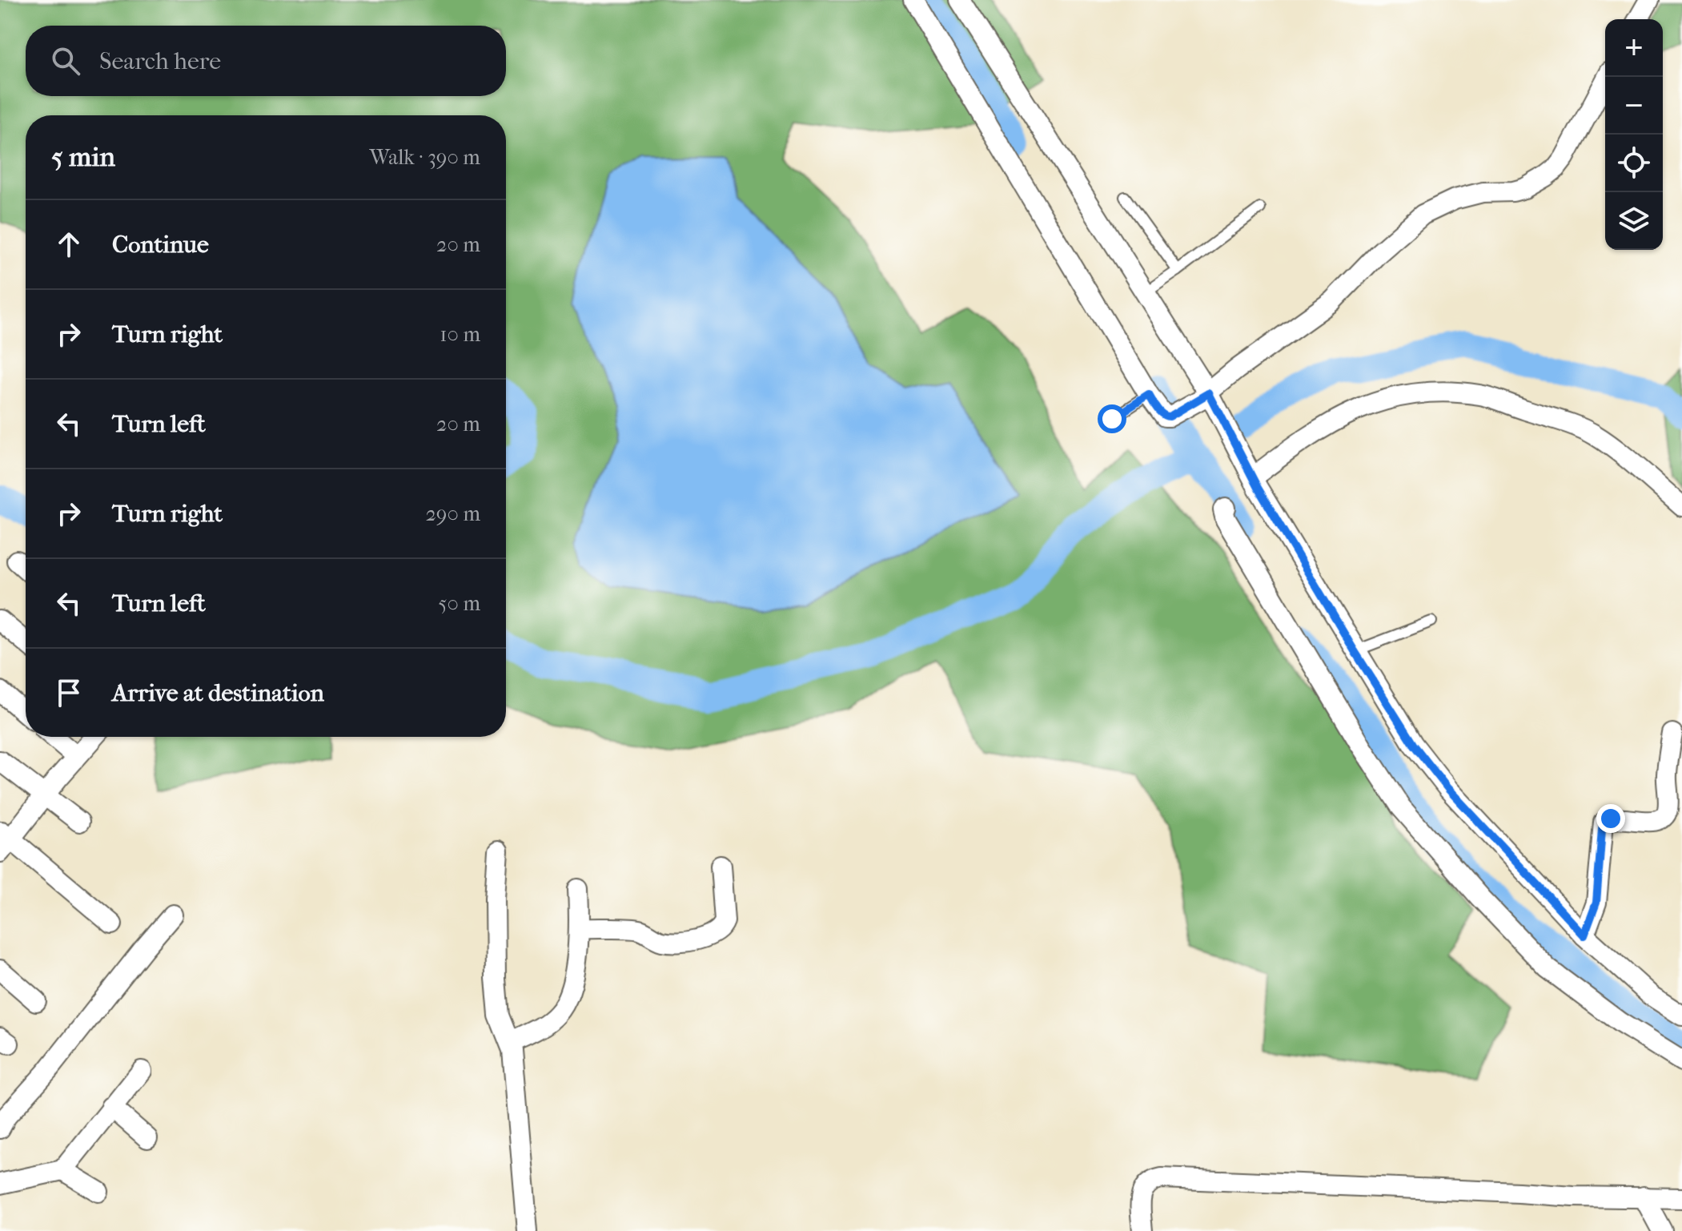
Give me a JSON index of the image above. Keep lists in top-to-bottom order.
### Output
{
  "page": {
    "map_buttons": ["+", "−"],
    "search": "Search here",
    "heading": ["5 min", "Walk · 390 m"],
    "list": [
      ["Continue", "20 m"],
      ["Turn right", "10 m"],
      ["Turn left", "20 m"],
      ["Turn right", "290 m"],
      ["Turn left", "50 m"],
      "Arrive at destination"
    ]
  }
}
